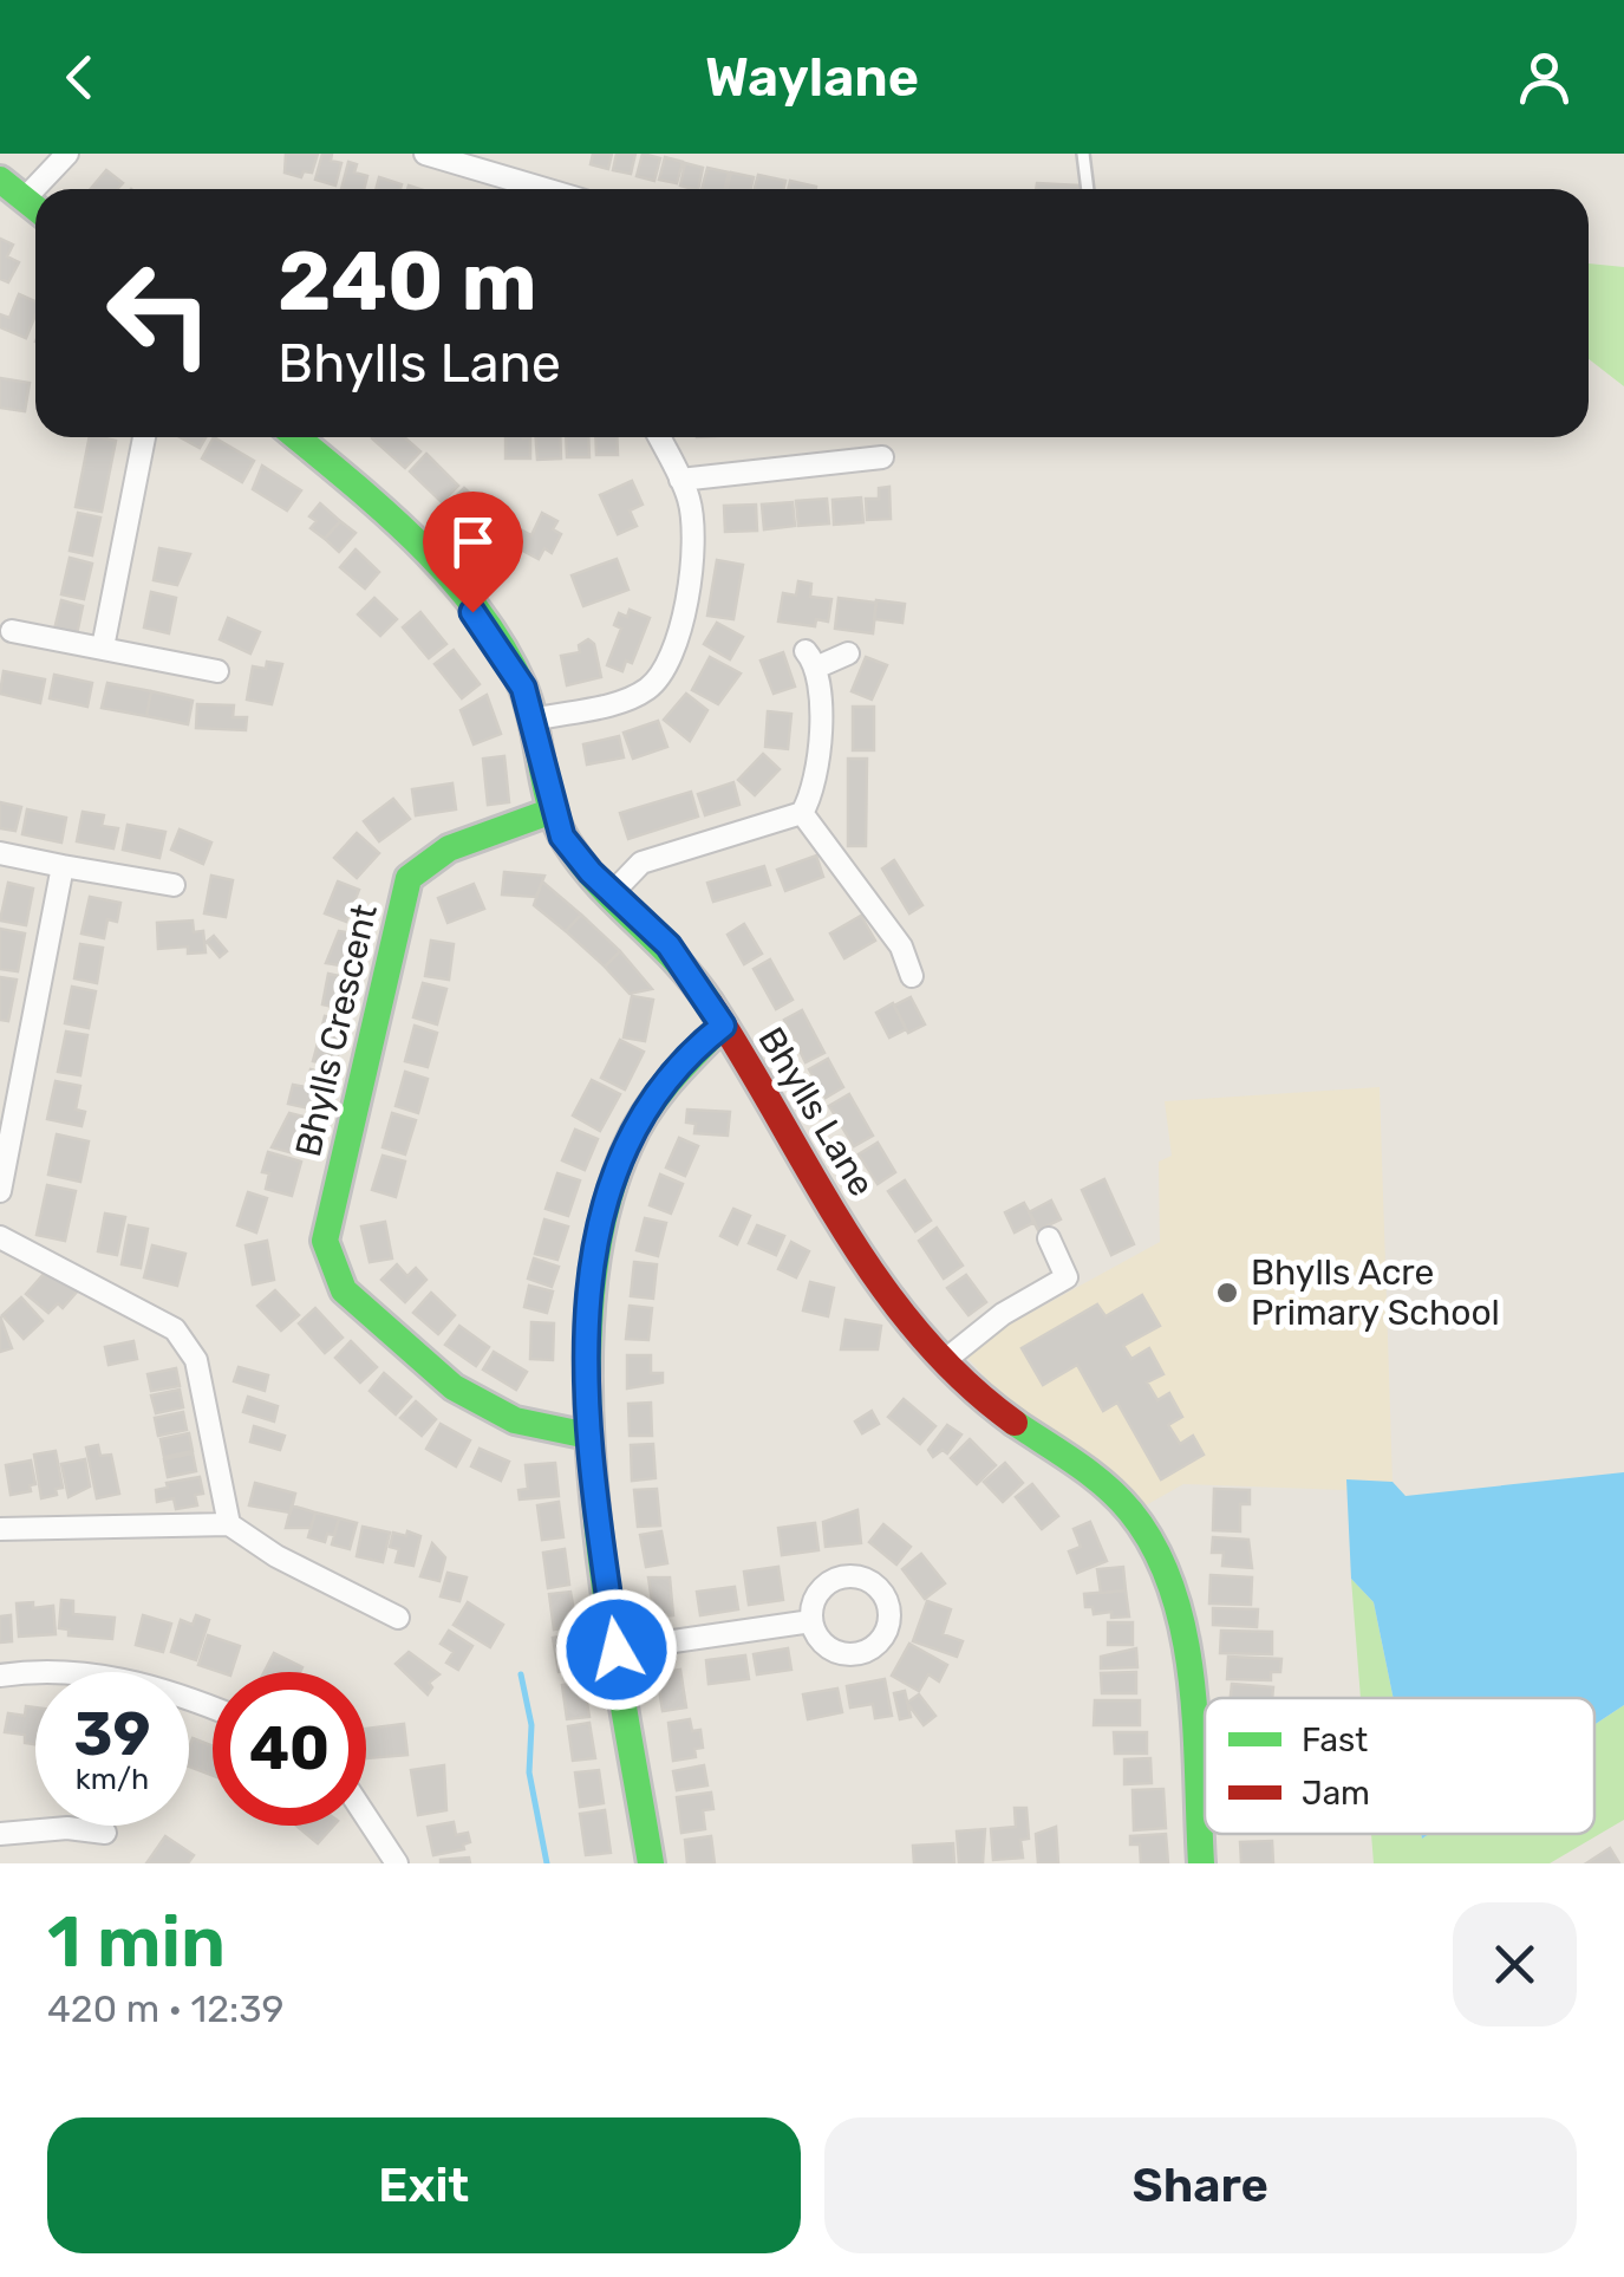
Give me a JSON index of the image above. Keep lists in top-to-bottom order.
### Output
{
  "streets": {
    "street": ["Bhylls Crescent", "Bhylls Lane"]
  },
  "crossings": [
    ["Bhylls Crescent", "Bhylls Lane"]
  ],
  "places": ["Bhylls Acre Primary School"],
  "legend": ["Fast", "Jam"],
  "page": {
    "header": "Waylane",
    "turn": ["240 m", "Bhylls Lane"],
    "speed": "39 km/h",
    "limit": "40",
    "heading": ["1 min", "420 m · 12:39"],
    "buttons": ["Exit", "Share"]
  }
}
